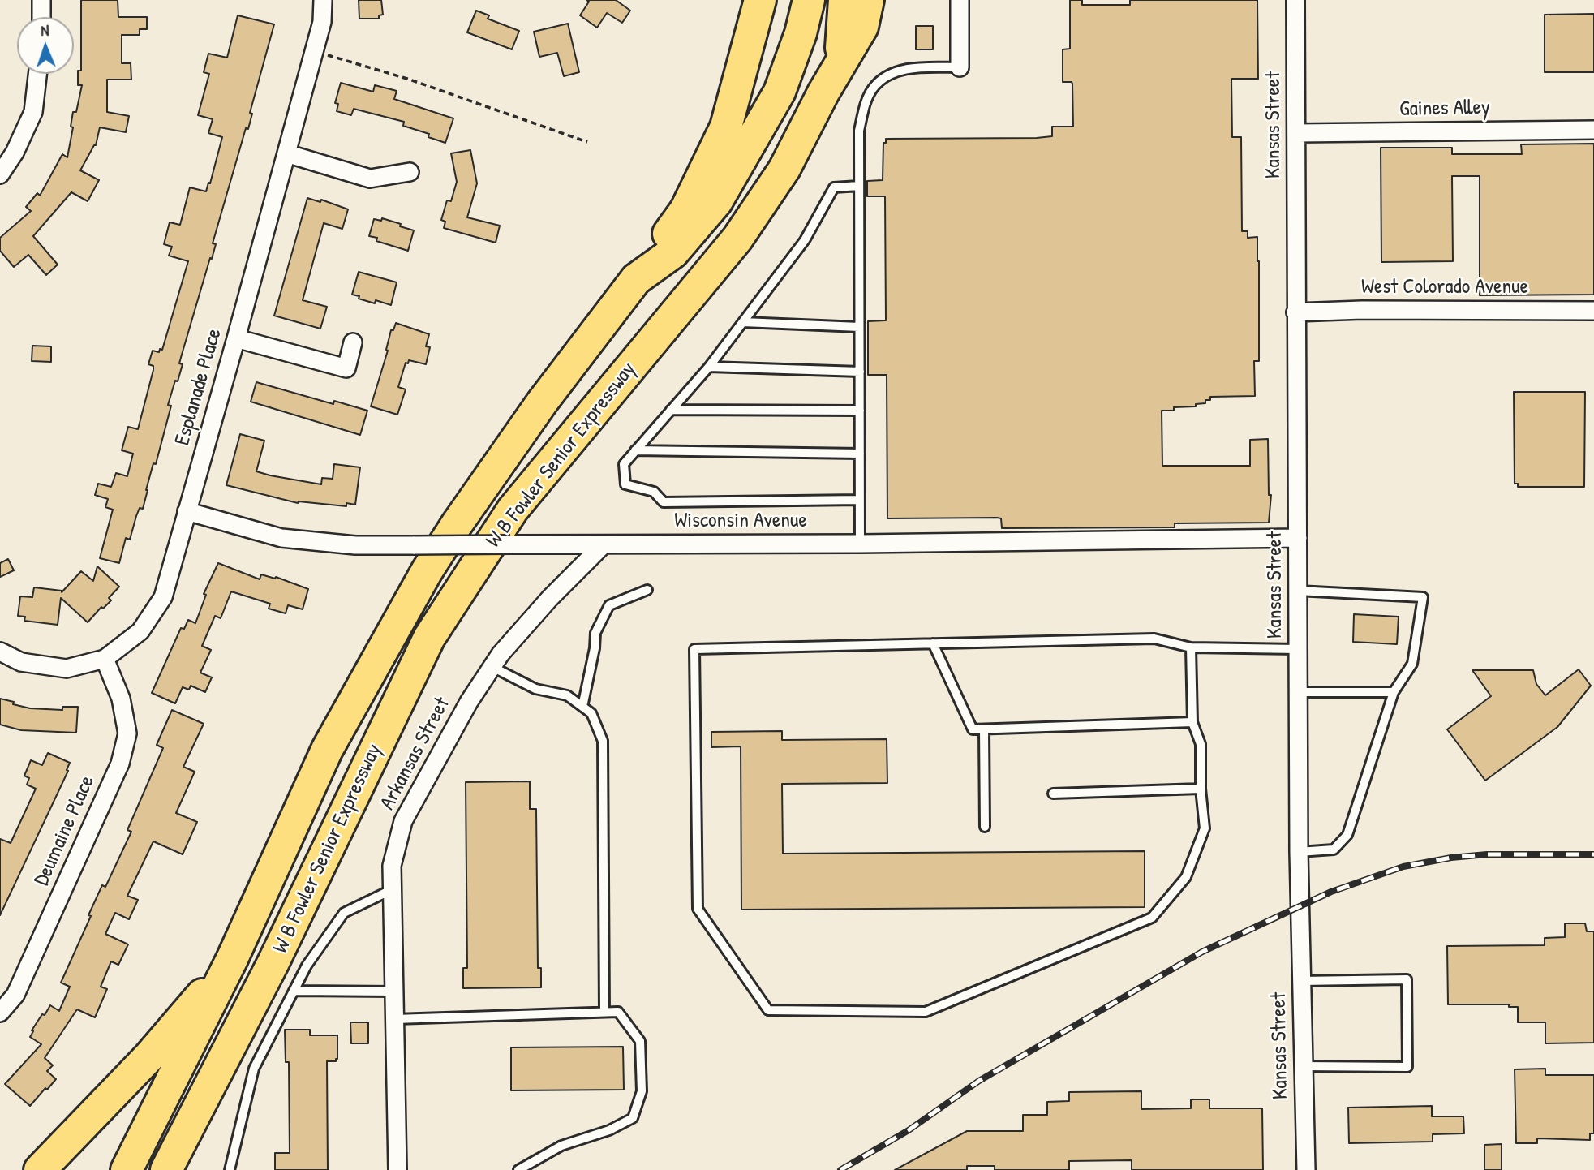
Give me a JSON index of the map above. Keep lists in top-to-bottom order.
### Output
{
  "streets": {
    "highway": ["W B Fowler Senior Expressway"],
    "street": [
      "Gaines Alley",
      "Kansas Street",
      "West Colorado Avenue",
      "Esplanade Place",
      "Wisconsin Avenue",
      "Arkansas Street",
      "Deumaine Place"
    ]
  },
  "crossings": [
    ["Gaines Alley", "Kansas Street"],
    ["Kansas Street", "West Colorado Avenue"],
    ["Kansas Street", "Wisconsin Avenue"],
    ["Esplanade Place", "Wisconsin Avenue"],
    ["Esplanade Place", "Deumaine Place"],
    ["Wisconsin Avenue", "Arkansas Street"]
  ],
  "north": "top"
}
